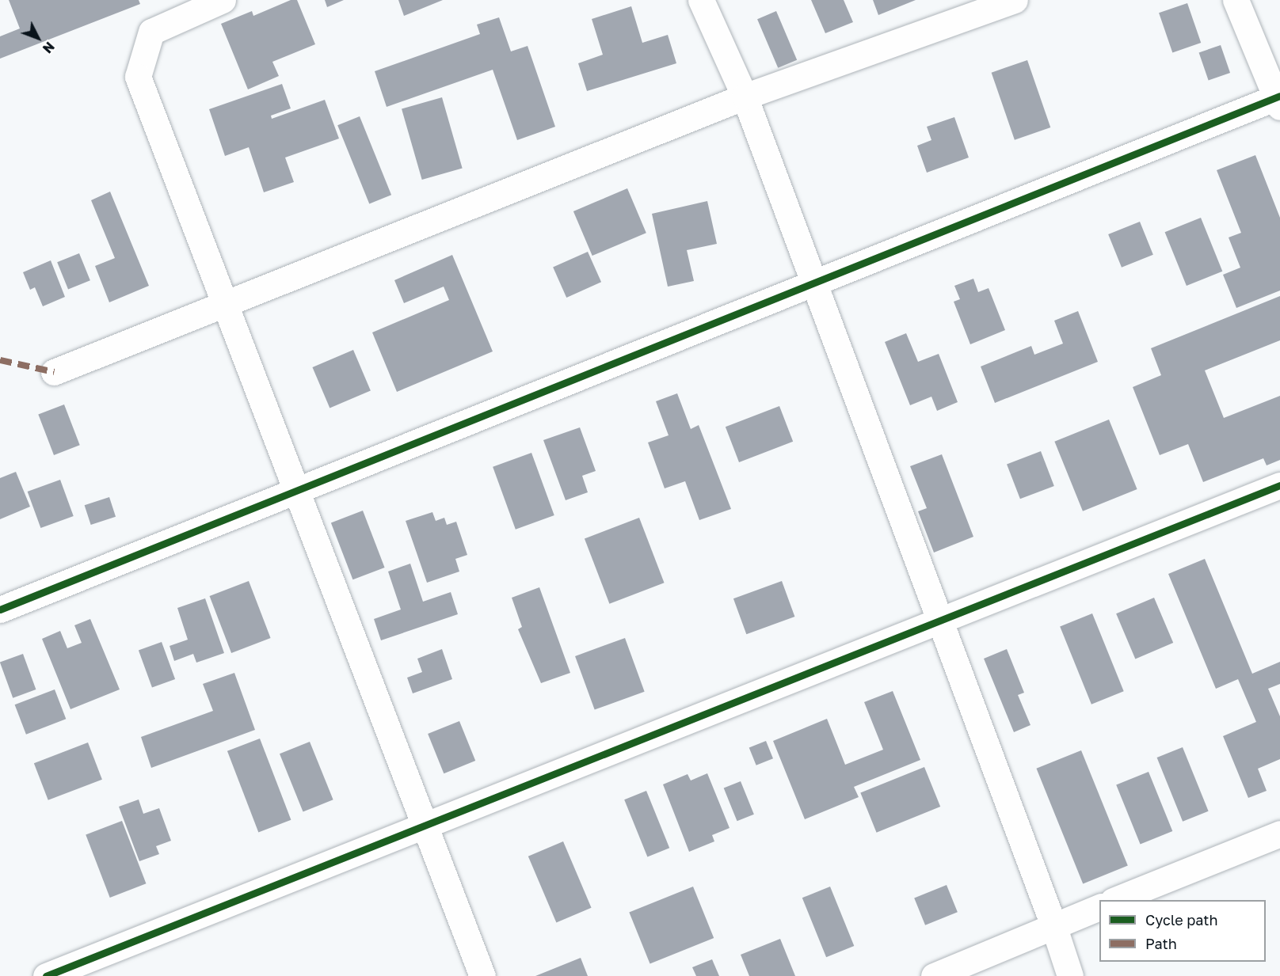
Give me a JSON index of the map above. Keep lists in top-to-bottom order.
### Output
{
  "legend": ["Cycle path", "Path"],
  "north": "bottom right"
}
